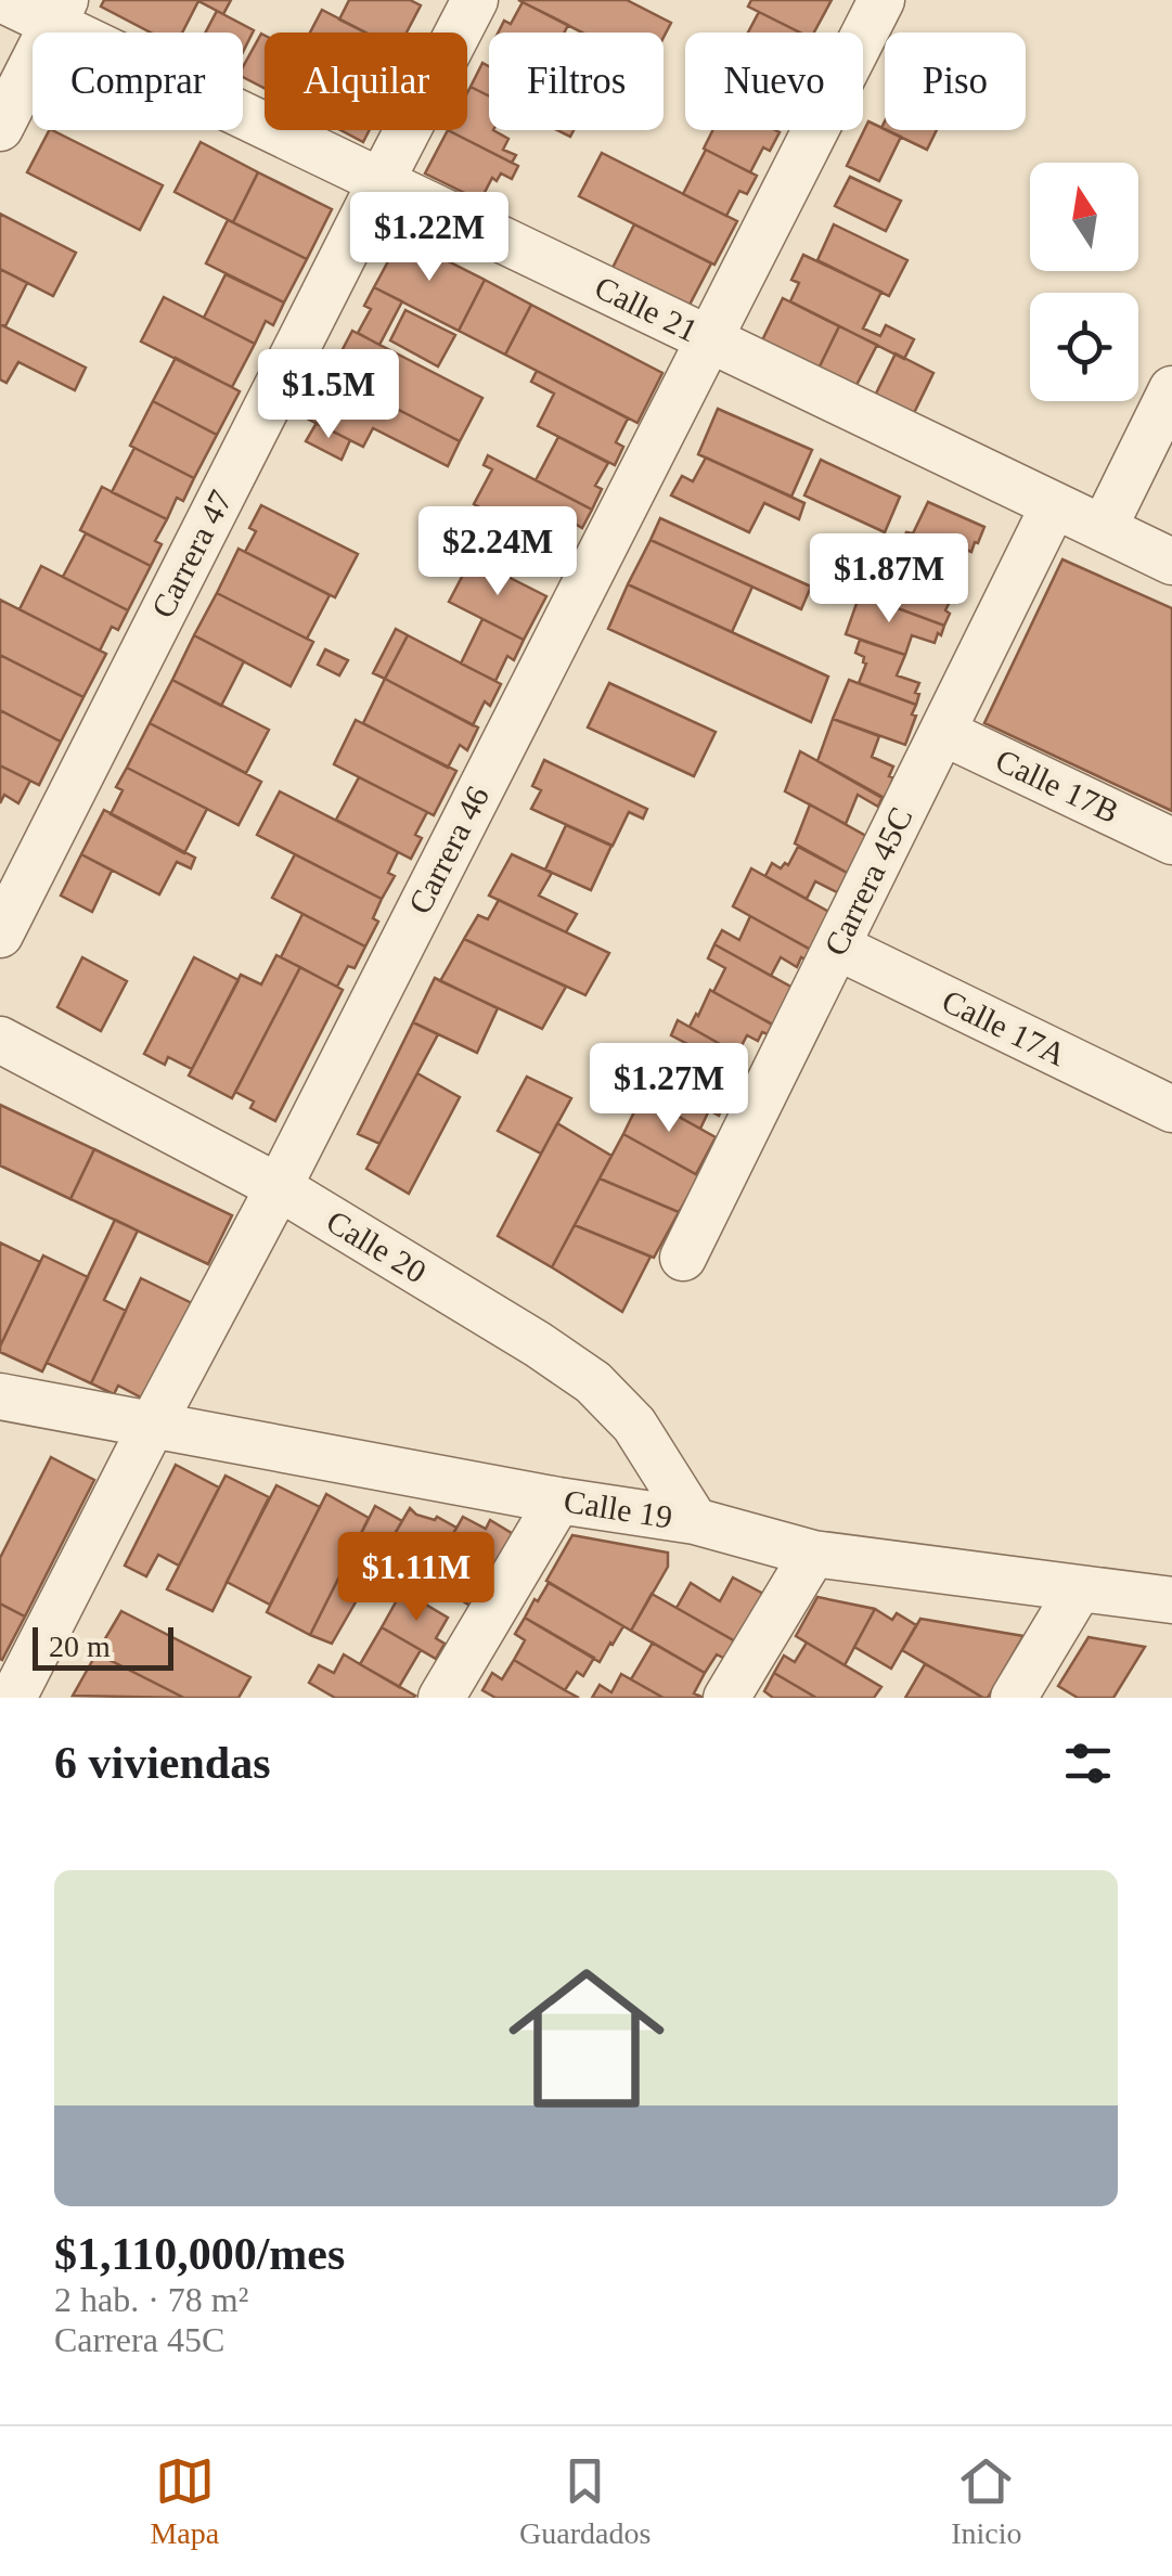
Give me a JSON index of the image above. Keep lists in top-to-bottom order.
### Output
{
  "streets": {
    "street": [
      "Calle 21",
      "Carrera 47",
      "Calle 17B",
      "Carrera 46",
      "Carrera 45C",
      "Calle 17A",
      "Calle 20",
      "Calle 19"
    ]
  },
  "crossings": [
    ["Calle 21", "Carrera 47"],
    ["Calle 21", "Carrera 46"],
    ["Calle 21", "Carrera 45C"],
    ["Calle 17B", "Carrera 45C"],
    ["Carrera 46", "Calle 20"],
    ["Carrera 46", "Calle 19"],
    ["Carrera 45C", "Calle 17A"],
    ["Calle 20", "Calle 19"]
  ],
  "scale_bar": "20 m",
  "north": "top",
  "page": {
    "chip": [
      "Comprar",
      "Alquilar",
      "Filtros",
      "Nuevo",
      "Piso"
    ],
    "price": [
      "$1.22M",
      "$1.5M",
      "$2.24M",
      "$1.87M",
      "$1.27M",
      "$1.11M"
    ],
    "scale": "20 m",
    "heading": "6 viviendas",
    "list": [
      {
        "name": "$1,110,000/mes",
        "note": "2 hab. · 78 m² · Carrera 45C"
      }
    ],
    "tabs": ["Mapa", "Guardados", "Inicio"]
  }
}
